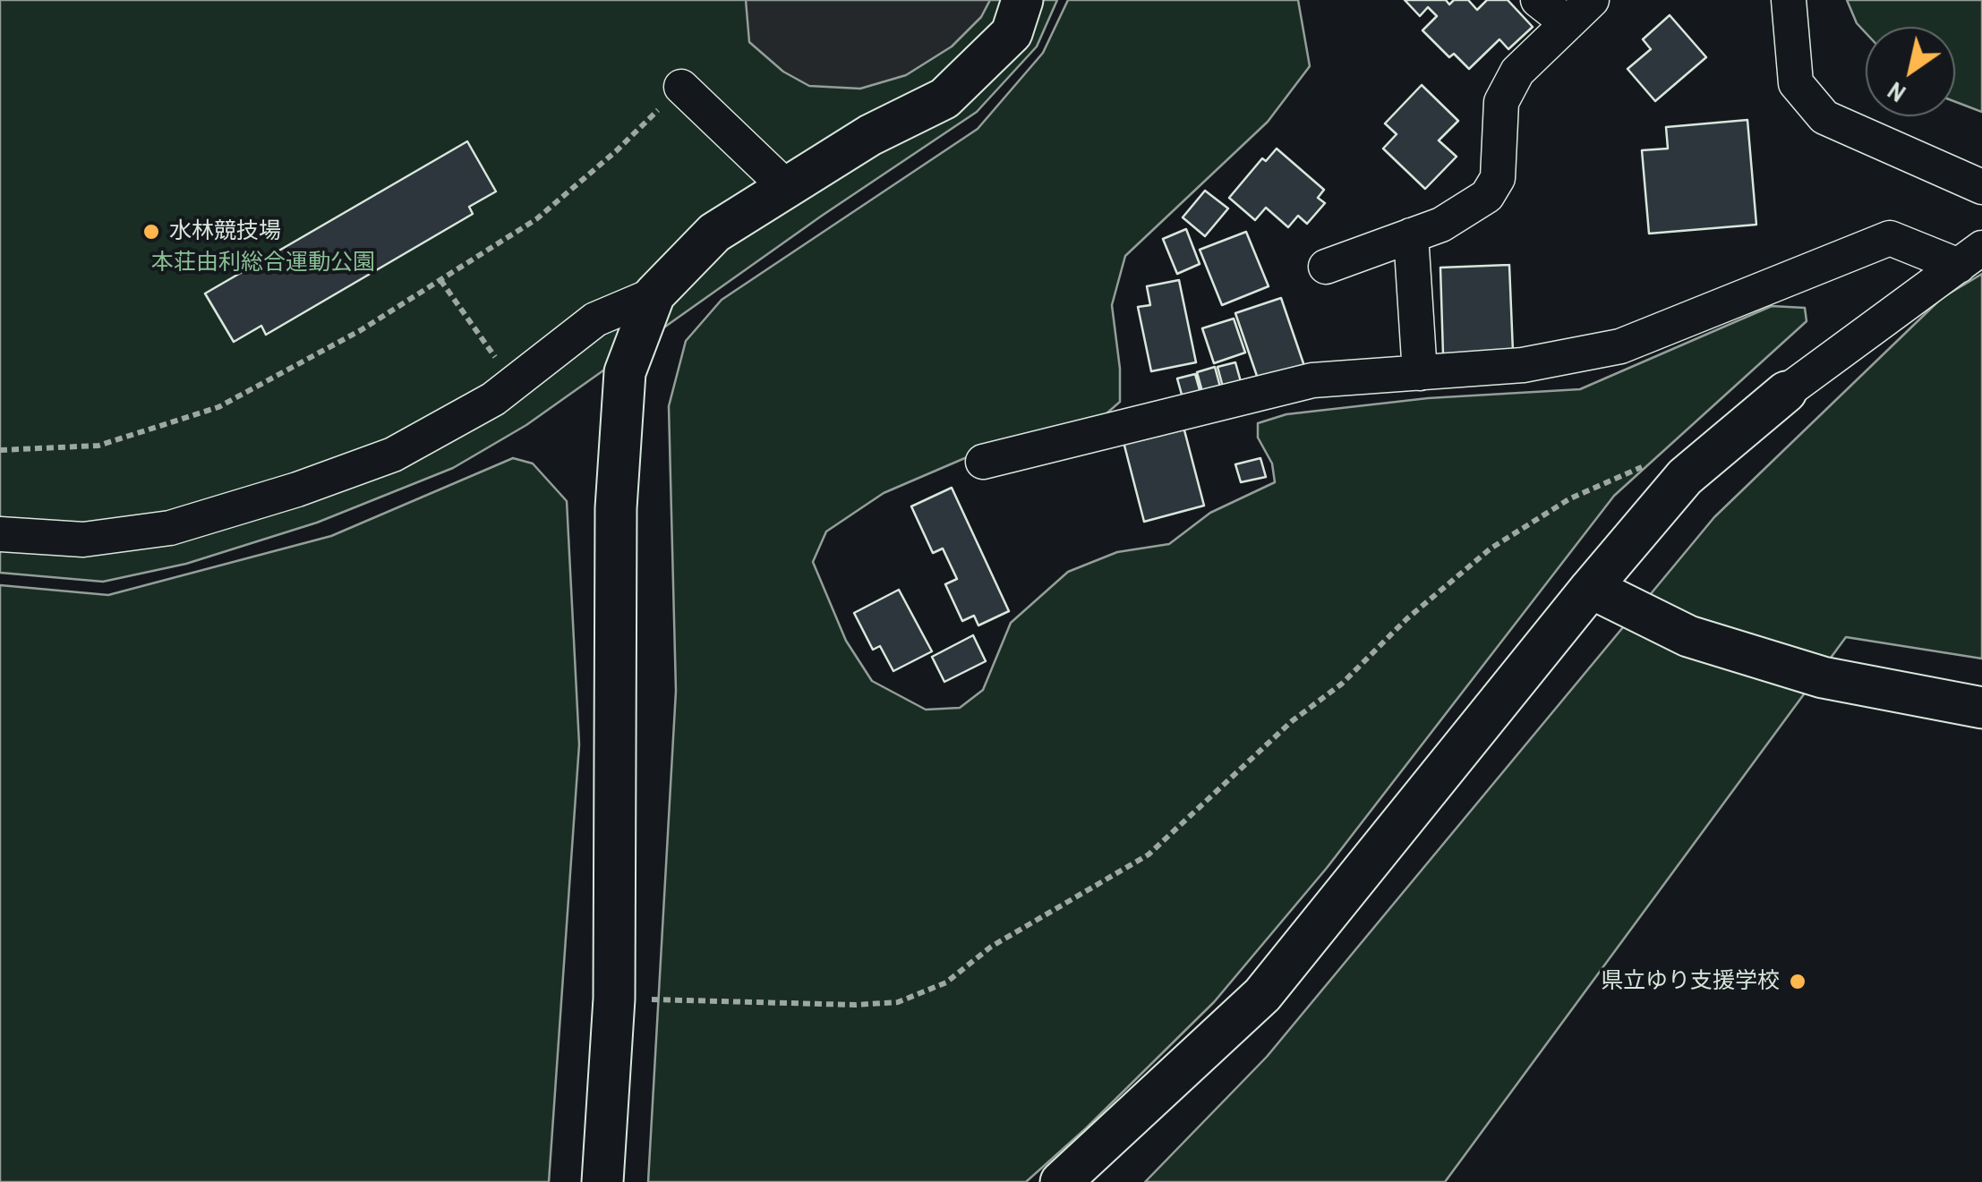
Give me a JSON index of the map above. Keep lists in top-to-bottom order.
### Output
{
  "parks": ["本荘由利総合運動公園"],
  "places": ["水林競技場", "県立ゆり支援学校"],
  "north": "bottom left"
}
